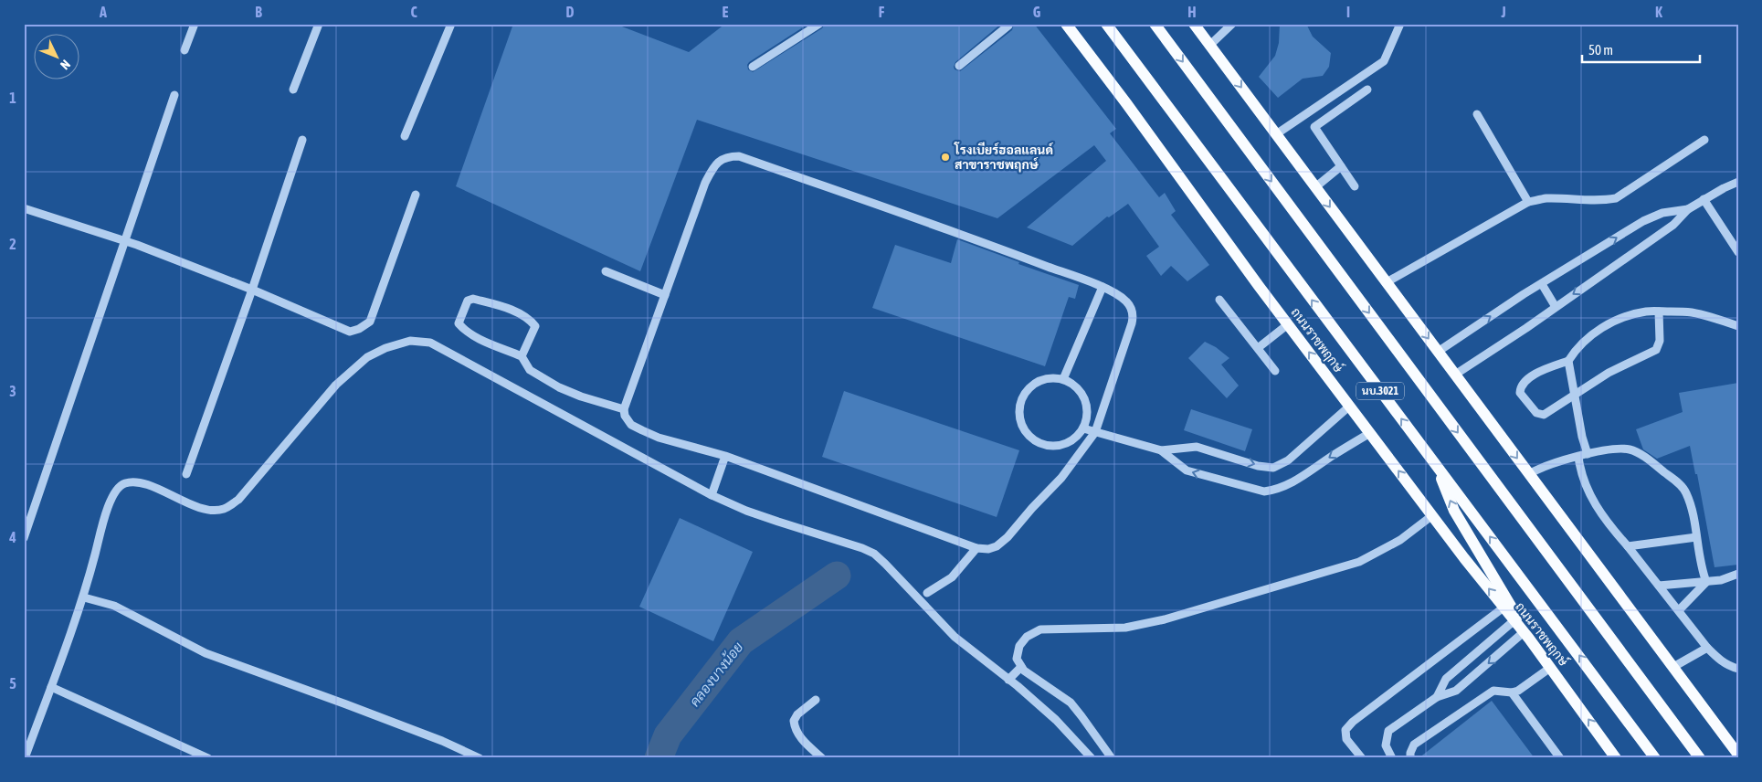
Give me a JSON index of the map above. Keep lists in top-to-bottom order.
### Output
{
  "streets": {
    "main road": ["ถนนราชพฤกษ์", "นบ.3021"]
  },
  "water": ["คลองบางน้อย"],
  "places": ["โรงเบียร์ฮอลแลนด์ สาขาราชพฤกษ์"],
  "scale_bar": "50 m",
  "north": "bottom right",
  "grid": {
    "columns": [
      "A",
      "B",
      "C",
      "D",
      "E",
      "F",
      "G",
      "H",
      "I",
      "J",
      "K"
    ],
    "rows": [
      "1",
      "2",
      "3",
      "4",
      "5"
    ]
  }
}
